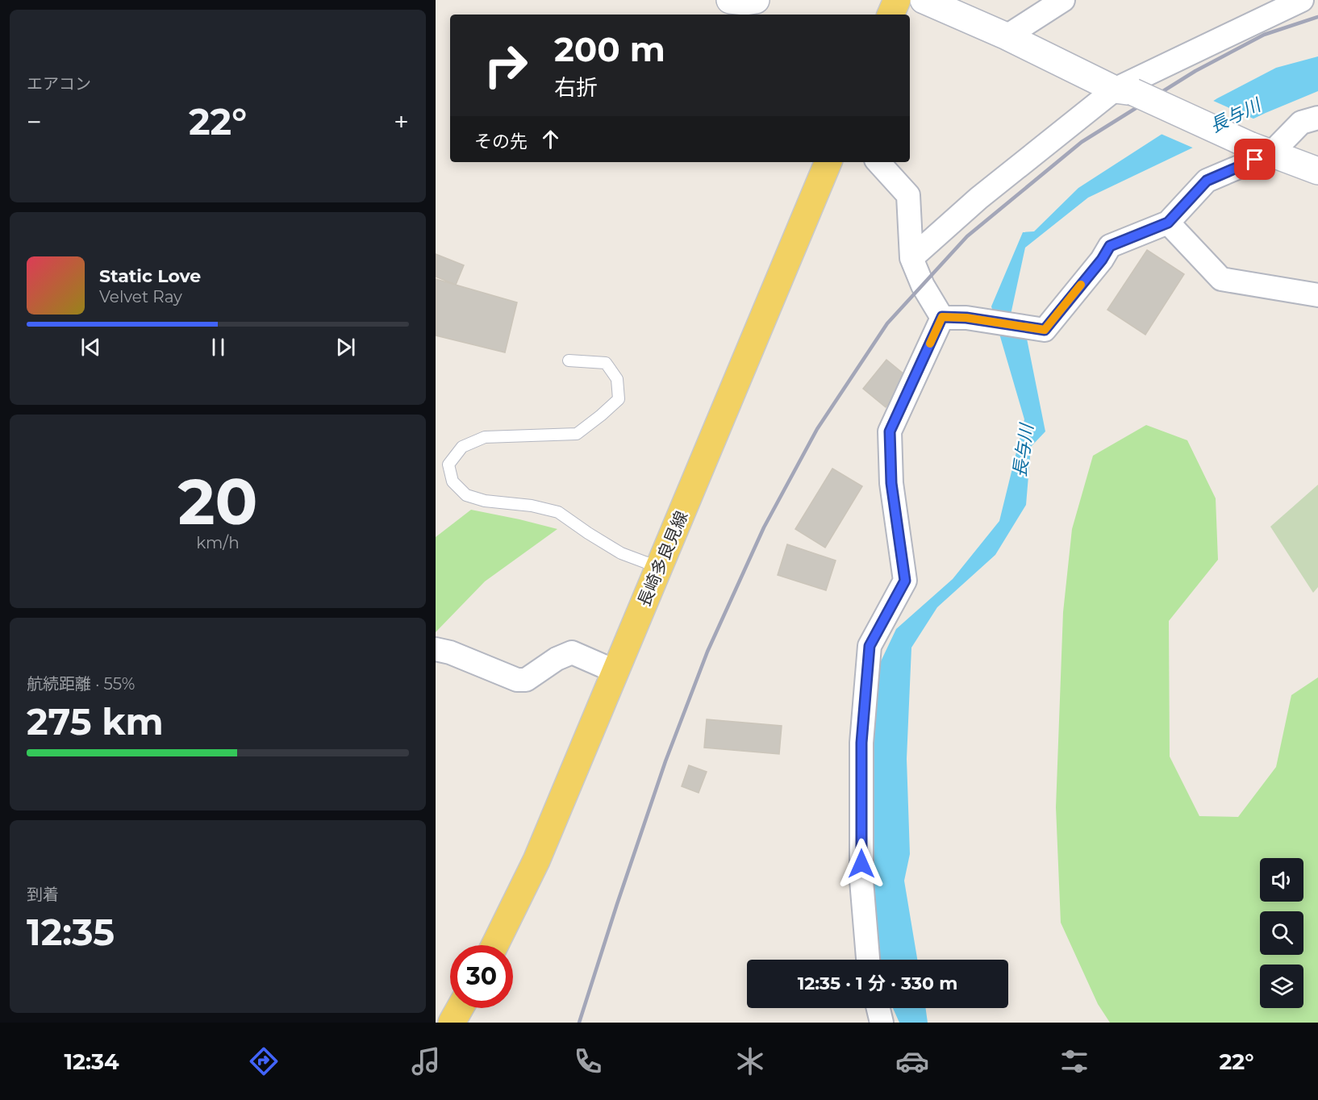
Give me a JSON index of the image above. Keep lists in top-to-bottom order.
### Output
{
  "streets": {
    "main road": ["長崎多良見線"]
  },
  "water": ["長与川"],
  "page": {
    "tile": [
      "エアコン",
      ["20", "km/h"],
      ["航続距離 · 55%", "275 km"],
      ["到着", "12:35"]
    ],
    "turn": ["200 m", "右折"],
    "heat": ["−", "22°", "+"],
    "then": "その先",
    "song": ["Static Love", "Velvet Ray"],
    "limit": "30",
    "trip": "12:35 · 1 分 · 330 m",
    "tabs": ["12:34", "22°"]
  }
}
